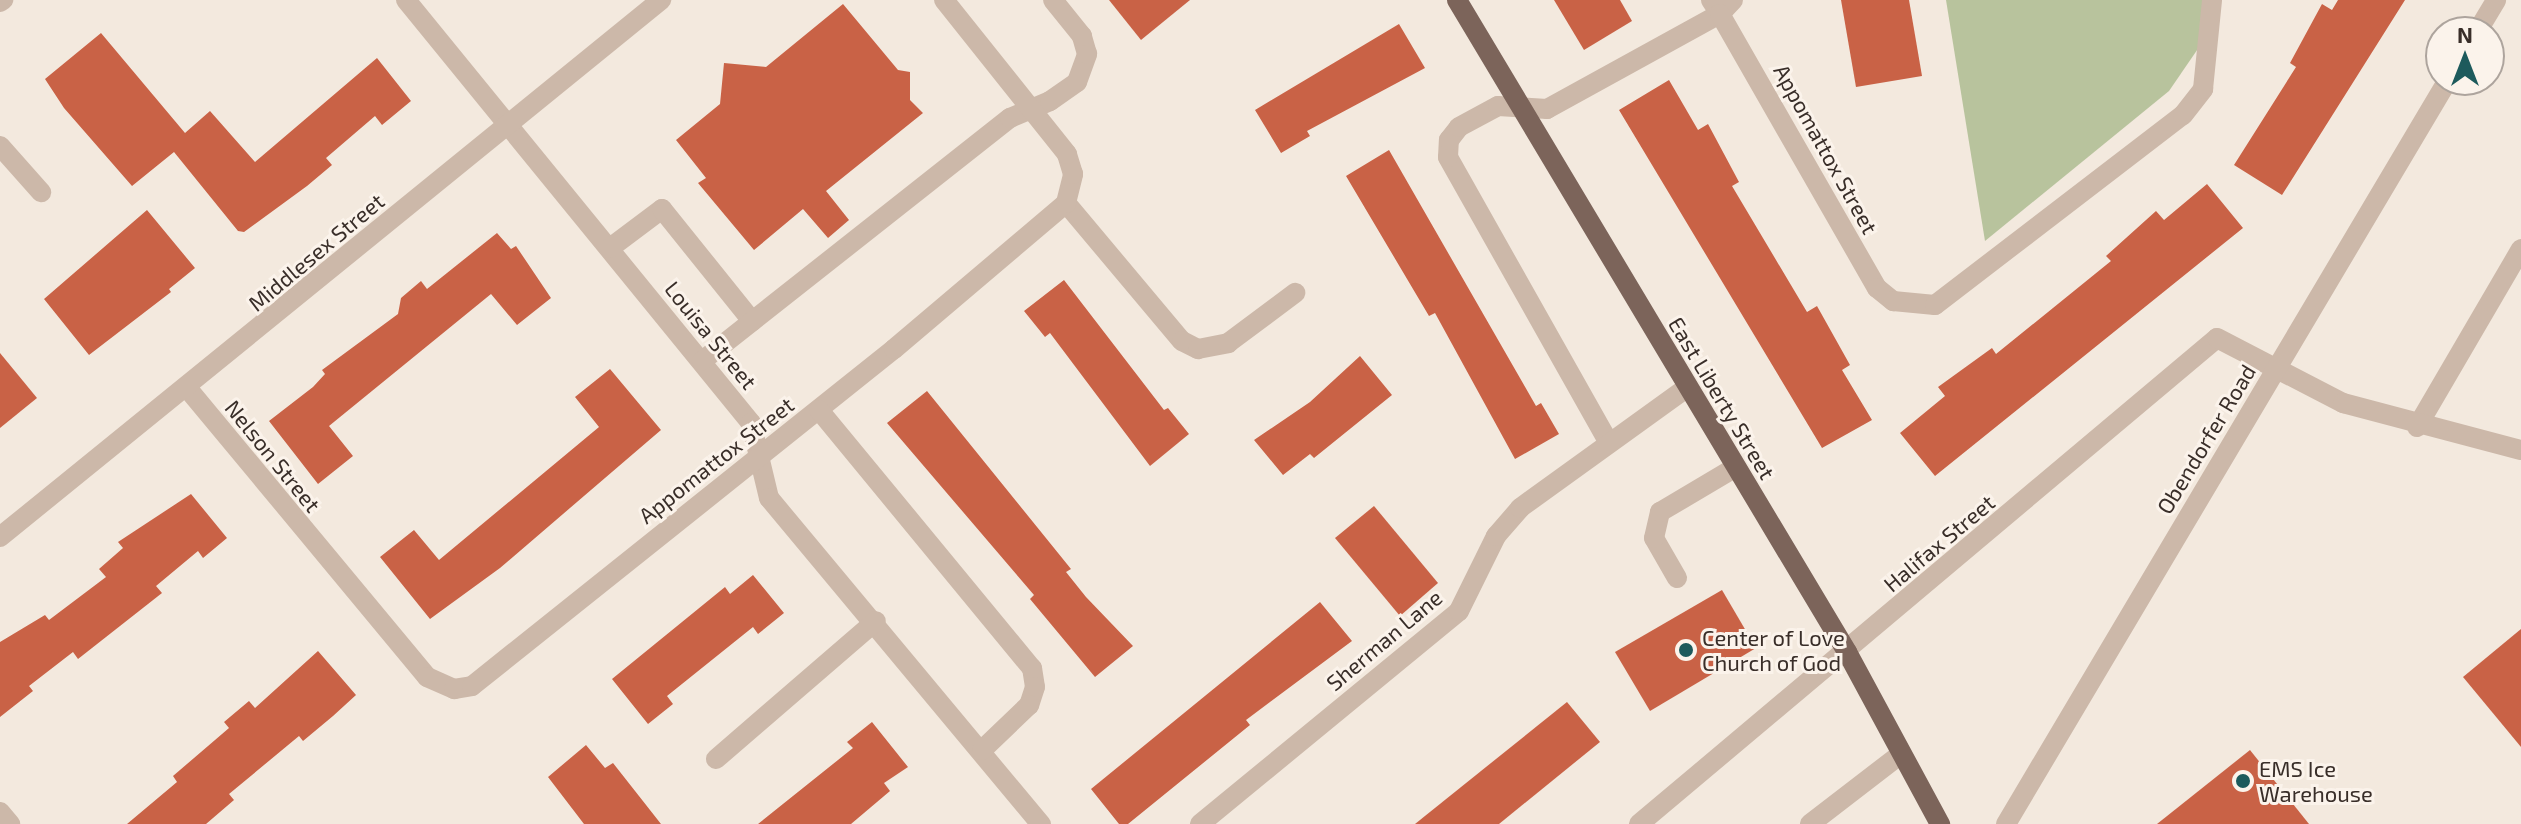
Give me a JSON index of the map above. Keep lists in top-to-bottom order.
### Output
{
  "streets": {
    "main road": ["East Liberty Street"],
    "street": [
      "Appomattox Street",
      "Middlesex Street",
      "Louisa Street",
      "Obendorfer Road",
      "Nelson Street",
      "Halifax Street",
      "Sherman Lane"
    ]
  },
  "crossings": [
    ["Appomattox Street", "Louisa Street"],
    ["Appomattox Street", "East Liberty Street"],
    ["Appomattox Street", "Nelson Street"],
    ["Appomattox Street", "Sherman Lane"],
    ["Middlesex Street", "Louisa Street"],
    ["Middlesex Street", "Nelson Street"],
    ["East Liberty Street", "Halifax Street"],
    ["East Liberty Street", "Sherman Lane"],
    ["Obendorfer Road", "Halifax Street"]
  ],
  "places": ["Center of Love Church of God", "EMS Ice Warehouse"],
  "north": "top"
}
